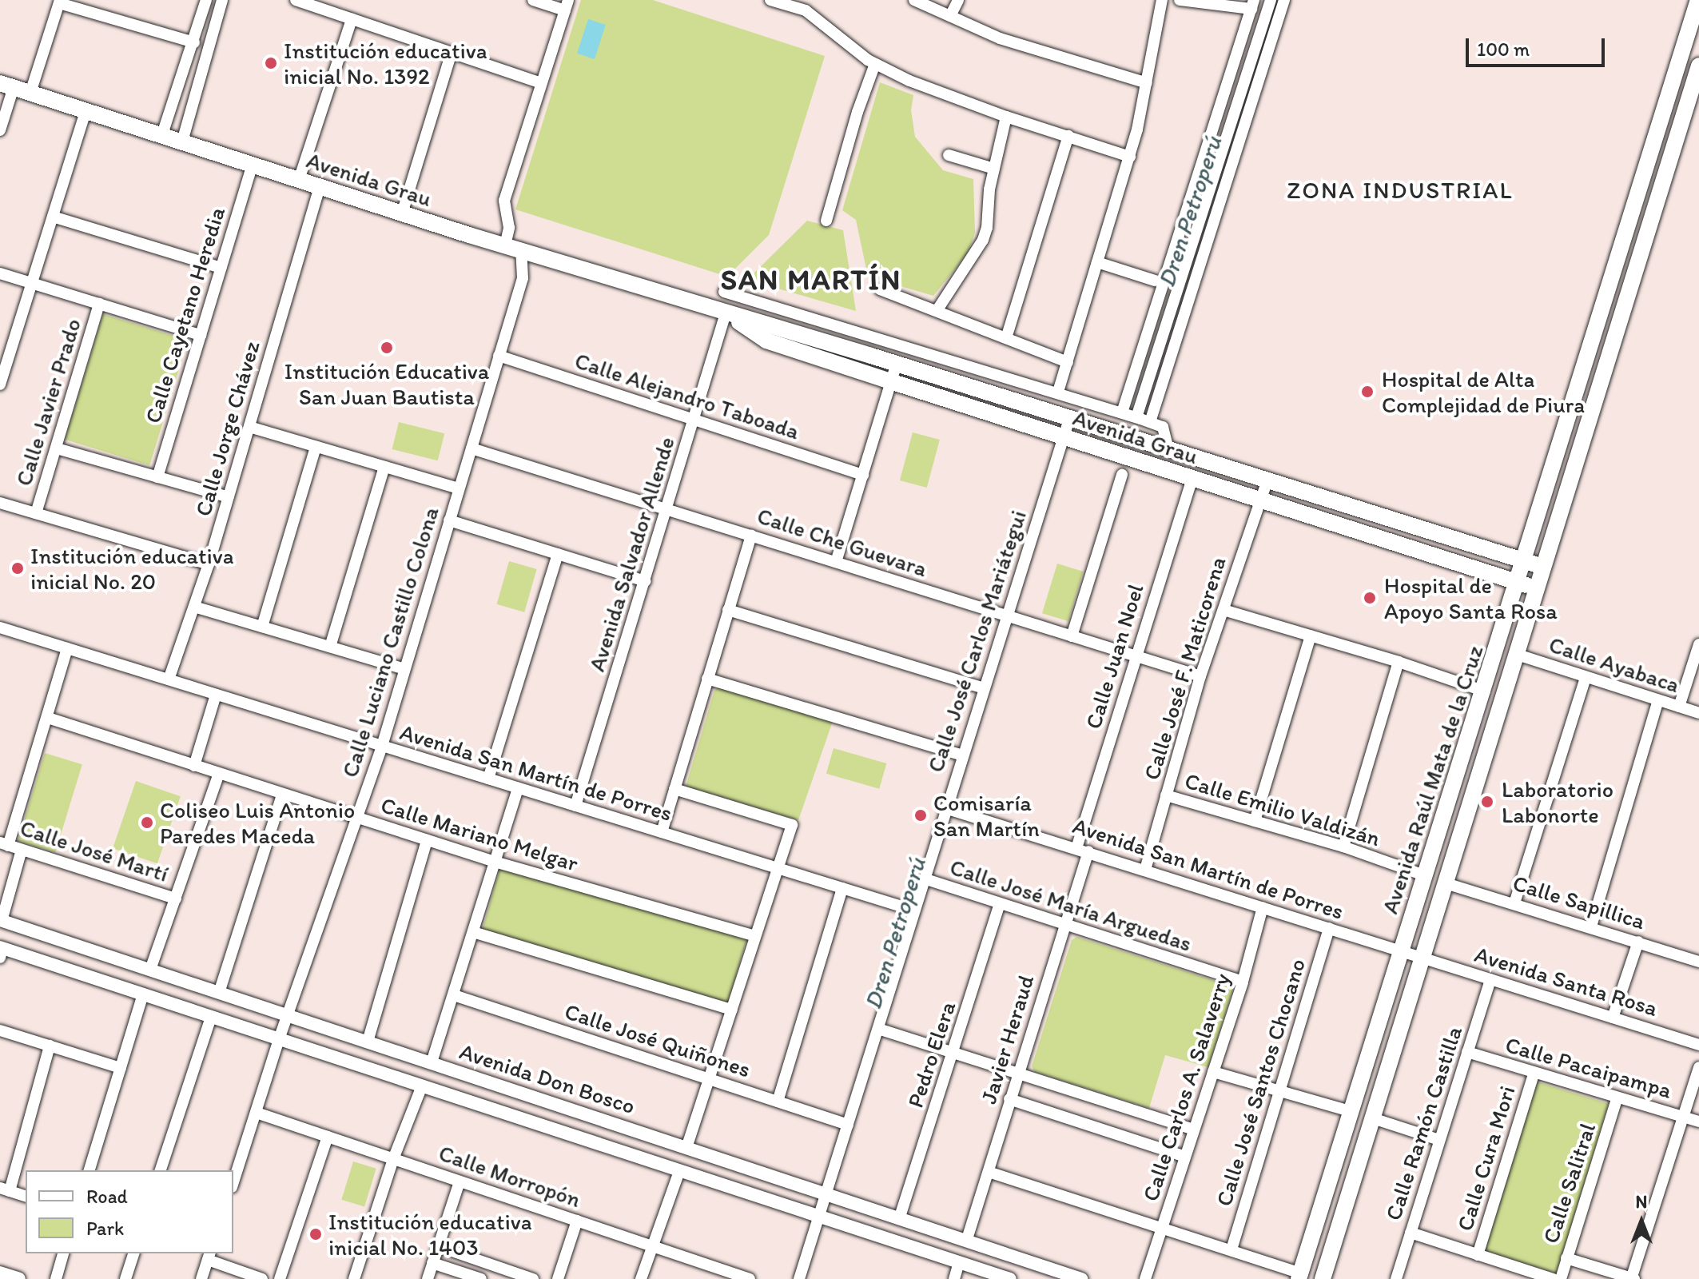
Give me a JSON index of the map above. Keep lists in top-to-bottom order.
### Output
{
  "streets": {
    "main road": ["Avenida Grau", "Avenida Raúl Mata de la Cruz"],
    "street": [
      "Calle Cayetano Heredia",
      "Calle Alejandro Taboada",
      "Calle Javier Prado",
      "Calle Jorge Chávez",
      "Calle Che Guevara",
      "Avenida Salvador Allende",
      "Calle José Carlos Mariátegui",
      "Calle Luciano Castillo Colona",
      "Calle Juan Noel",
      "Calle Ayabaca",
      "Calle José F. Maticorena",
      "Avenida San Martín de Porres",
      "Calle Emilio Valdizán",
      "Calle Mariano Melgar",
      "Calle José Martí",
      "Calle Sapillica",
      "Calle José María Arguedas",
      "Avenida Santa Rosa",
      "Javier Heraud",
      "Calle José Quiñones",
      "Pedro Elera",
      "Calle Pacaipampa",
      "Avenida Don Bosco",
      "Calle José Santos Chocano",
      "Calle Carlos A. Salaverry",
      "Calle Ramón Castilla",
      "Calle Cura Mori",
      "Calle Morropón",
      "Calle Salitral"
    ]
  },
  "crossings": [
    ["Avenida Grau", "Calle Cayetano Heredia"],
    ["Avenida Grau", "Calle Jorge Chávez"],
    ["Avenida Grau", "Avenida Salvador Allende"],
    ["Avenida Grau", "Calle José Carlos Mariátegui"],
    ["Avenida Grau", "Calle Luciano Castillo Colona"],
    ["Avenida Grau", "Calle Juan Noel"],
    ["Avenida Grau", "Calle José F. Maticorena"],
    ["Avenida Grau", "Avenida Raúl Mata de la Cruz"],
    ["Calle Alejandro Taboada", "Avenida Salvador Allende"],
    ["Calle Alejandro Taboada", "Calle Luciano Castillo Colona"],
    ["Calle Jorge Chávez", "Avenida San Martín de Porres"],
    ["Calle Che Guevara", "Avenida Salvador Allende"],
    ["Calle Che Guevara", "Calle José Carlos Mariátegui"],
    ["Calle Che Guevara", "Calle Luciano Castillo Colona"],
    ["Calle Che Guevara", "Calle Juan Noel"],
    ["Calle Che Guevara", "Calle José F. Maticorena"],
    ["Avenida Salvador Allende", "Avenida San Martín de Porres"],
    ["Calle José Carlos Mariátegui", "Avenida San Martín de Porres"],
    ["Calle José Carlos Mariátegui", "Calle José María Arguedas"],
    ["Calle José Carlos Mariátegui", "Calle José Quiñones"],
    ["Calle José Carlos Mariátegui", "Avenida Don Bosco"],
    ["Calle Luciano Castillo Colona", "Avenida San Martín de Porres"],
    ["Calle Luciano Castillo Colona", "Calle Mariano Melgar"],
    ["Calle Luciano Castillo Colona", "Avenida Don Bosco"],
    ["Calle Luciano Castillo Colona", "Calle Morropón"],
    ["Calle Juan Noel", "Avenida San Martín de Porres"],
    ["Calle Juan Noel", "Javier Heraud"],
    ["Calle Ayabaca", "Avenida Raúl Mata de la Cruz"],
    ["Calle José F. Maticorena", "Avenida San Martín de Porres"],
    ["Calle José F. Maticorena", "Calle Emilio Valdizán"],
    ["Avenida San Martín de Porres", "Avenida Raúl Mata de la Cruz"],
    ["Avenida San Martín de Porres", "Avenida Santa Rosa"],
    ["Avenida San Martín de Porres", "Javier Heraud"],
    ["Avenida San Martín de Porres", "Calle José Santos Chocano"],
    ["Avenida San Martín de Porres", "Calle Carlos A. Salaverry"],
    ["Avenida Raúl Mata de la Cruz", "Calle Emilio Valdizán"],
    ["Avenida Raúl Mata de la Cruz", "Calle Sapillica"],
    ["Avenida Raúl Mata de la Cruz", "Avenida Santa Rosa"],
    ["Calle José María Arguedas", "Javier Heraud"],
    ["Calle José María Arguedas", "Pedro Elera"],
    ["Calle José María Arguedas", "Calle Carlos A. Salaverry"],
    ["Avenida Santa Rosa", "Calle Ramón Castilla"],
    ["Javier Heraud", "Avenida Don Bosco"],
    ["Pedro Elera", "Avenida Don Bosco"],
    ["Calle Pacaipampa", "Calle Ramón Castilla"],
    ["Calle Pacaipampa", "Calle Cura Mori"],
    ["Calle Pacaipampa", "Calle Salitral"]
  ],
  "districts": ["ZONA INDUSTRIAL", "SAN MARTÍN"],
  "water": ["Dren Petroperú"],
  "places": [
    "Institución educativa inicial No. 1392",
    "Institución Educativa San Juan Bautista",
    "Hospital de Alta Complejidad de Piura",
    "Institución educativa inicial No. 20",
    "Hospital de Apoyo Santa Rosa",
    "Laboratorio Labonorte",
    "Comisaría San Martín",
    "Coliseo Luis Antonio Paredes Maceda",
    "Institución educativa inicial No. 1403"
  ],
  "legend": ["Road", "Park"],
  "scale_bar": "100 m",
  "north": "top"
}
